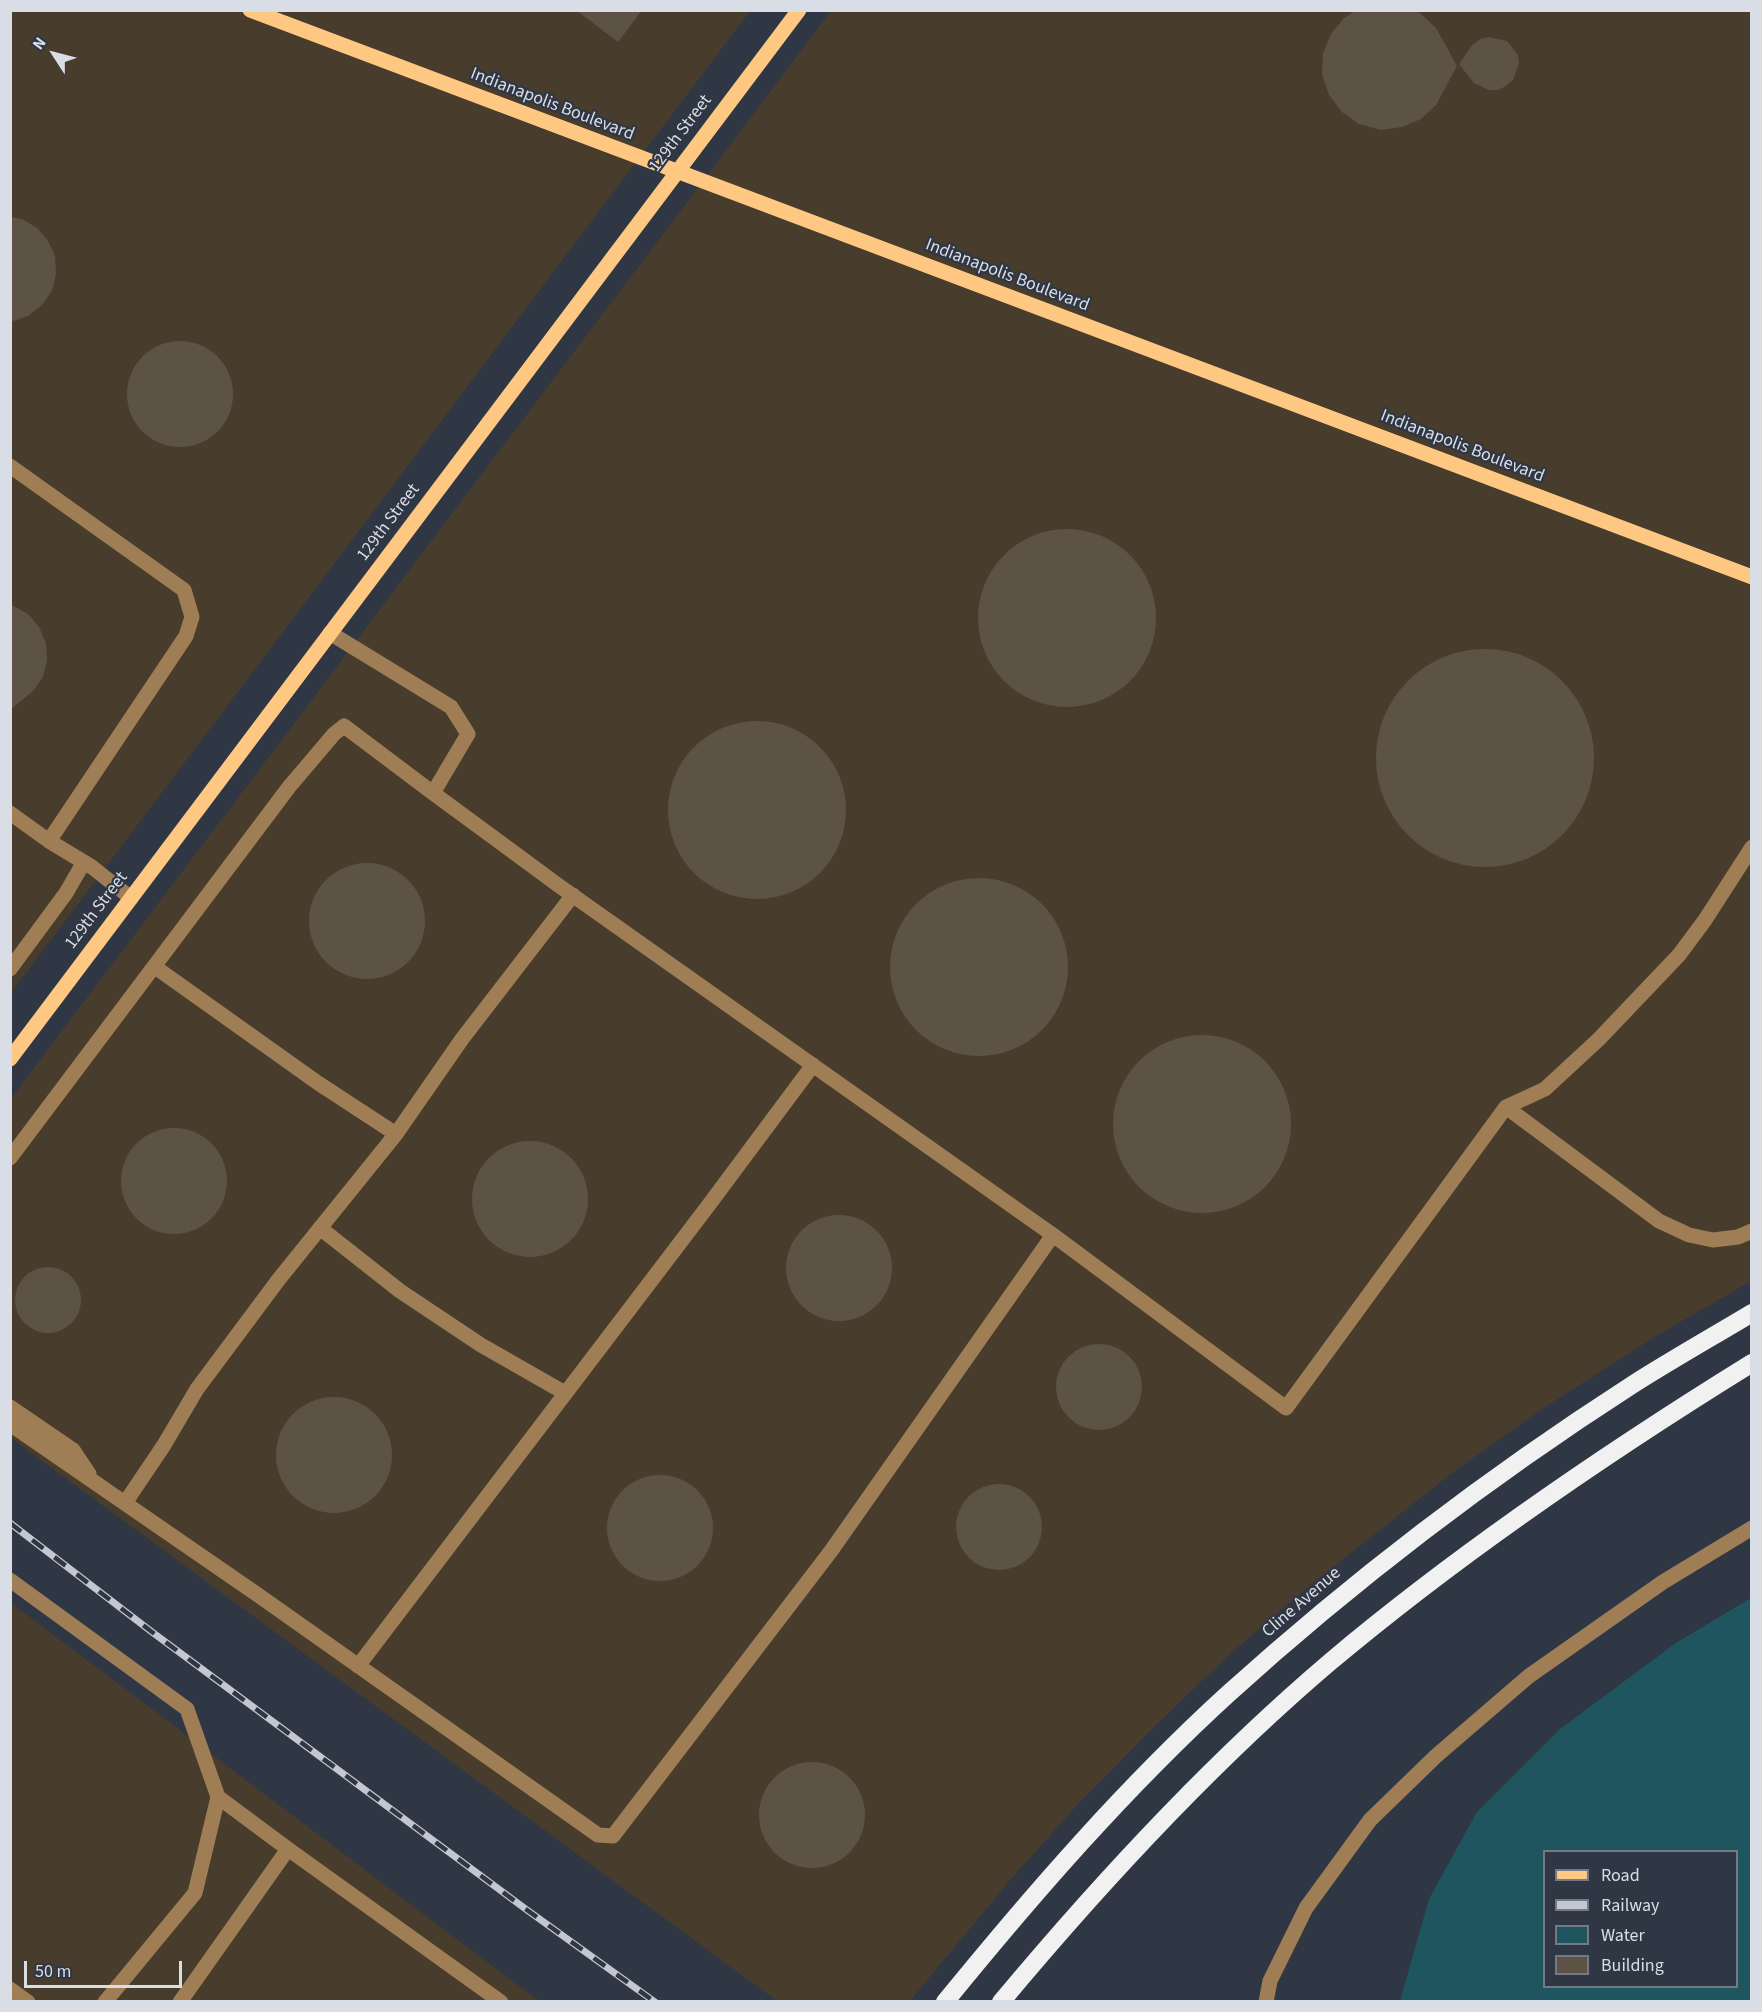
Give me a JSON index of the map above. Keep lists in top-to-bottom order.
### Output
{
  "streets": {
    "highway": ["Cline Avenue"],
    "main road": ["Indianapolis Boulevard", "129th Street"]
  },
  "crossings": [
    ["Indianapolis Boulevard", "129th Street"]
  ],
  "legend": [
    "Road",
    "Railway",
    "Water",
    "Building"
  ],
  "scale_bar": "50 m",
  "north": "top left"
}
